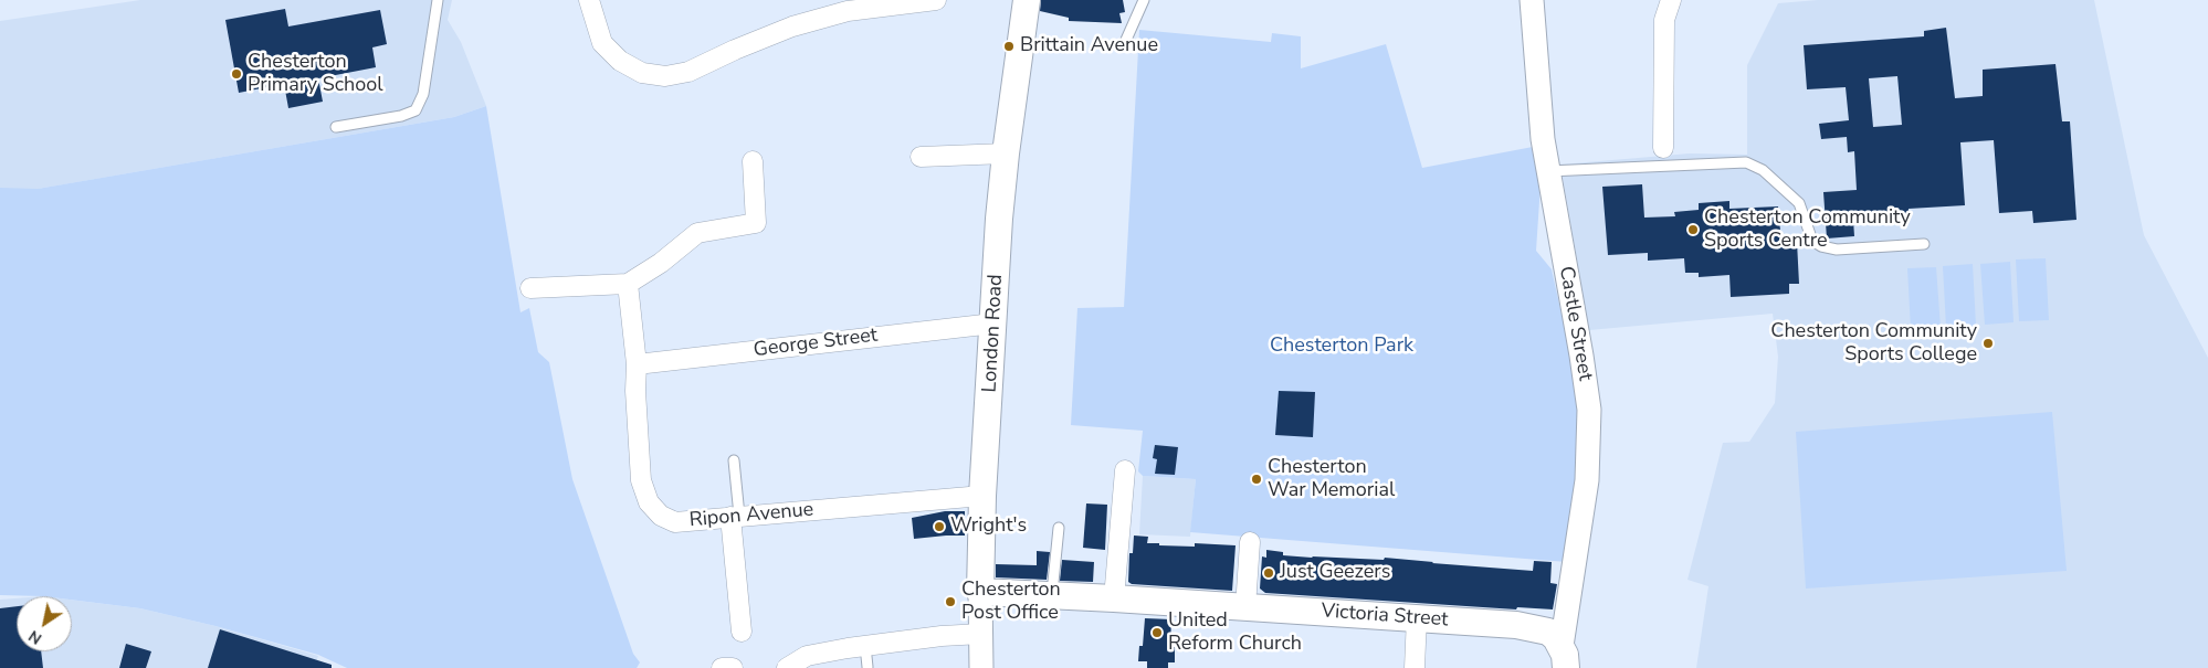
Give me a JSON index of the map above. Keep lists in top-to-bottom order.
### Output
{
  "streets": {
    "main road": ["London Road", "Victoria Street"],
    "street": ["Castle Street", "George Street", "Ripon Avenue"]
  },
  "crossings": [
    ["Castle Street", "Victoria Street"],
    ["London Road", "George Street"],
    ["London Road", "Ripon Avenue"],
    ["London Road", "Victoria Street"],
    ["George Street", "Ripon Avenue"]
  ],
  "parks": ["Chesterton Park"],
  "places": [
    "Brittain Avenue",
    "Chesterton Primary School",
    "Chesterton Community Sports Centre",
    "Chesterton Community Sports College",
    "Chesterton War Memorial",
    "Wright's",
    "Just Geezers",
    "Chesterton Post Office",
    "United Reform Church"
  ],
  "north": "bottom left"
}
